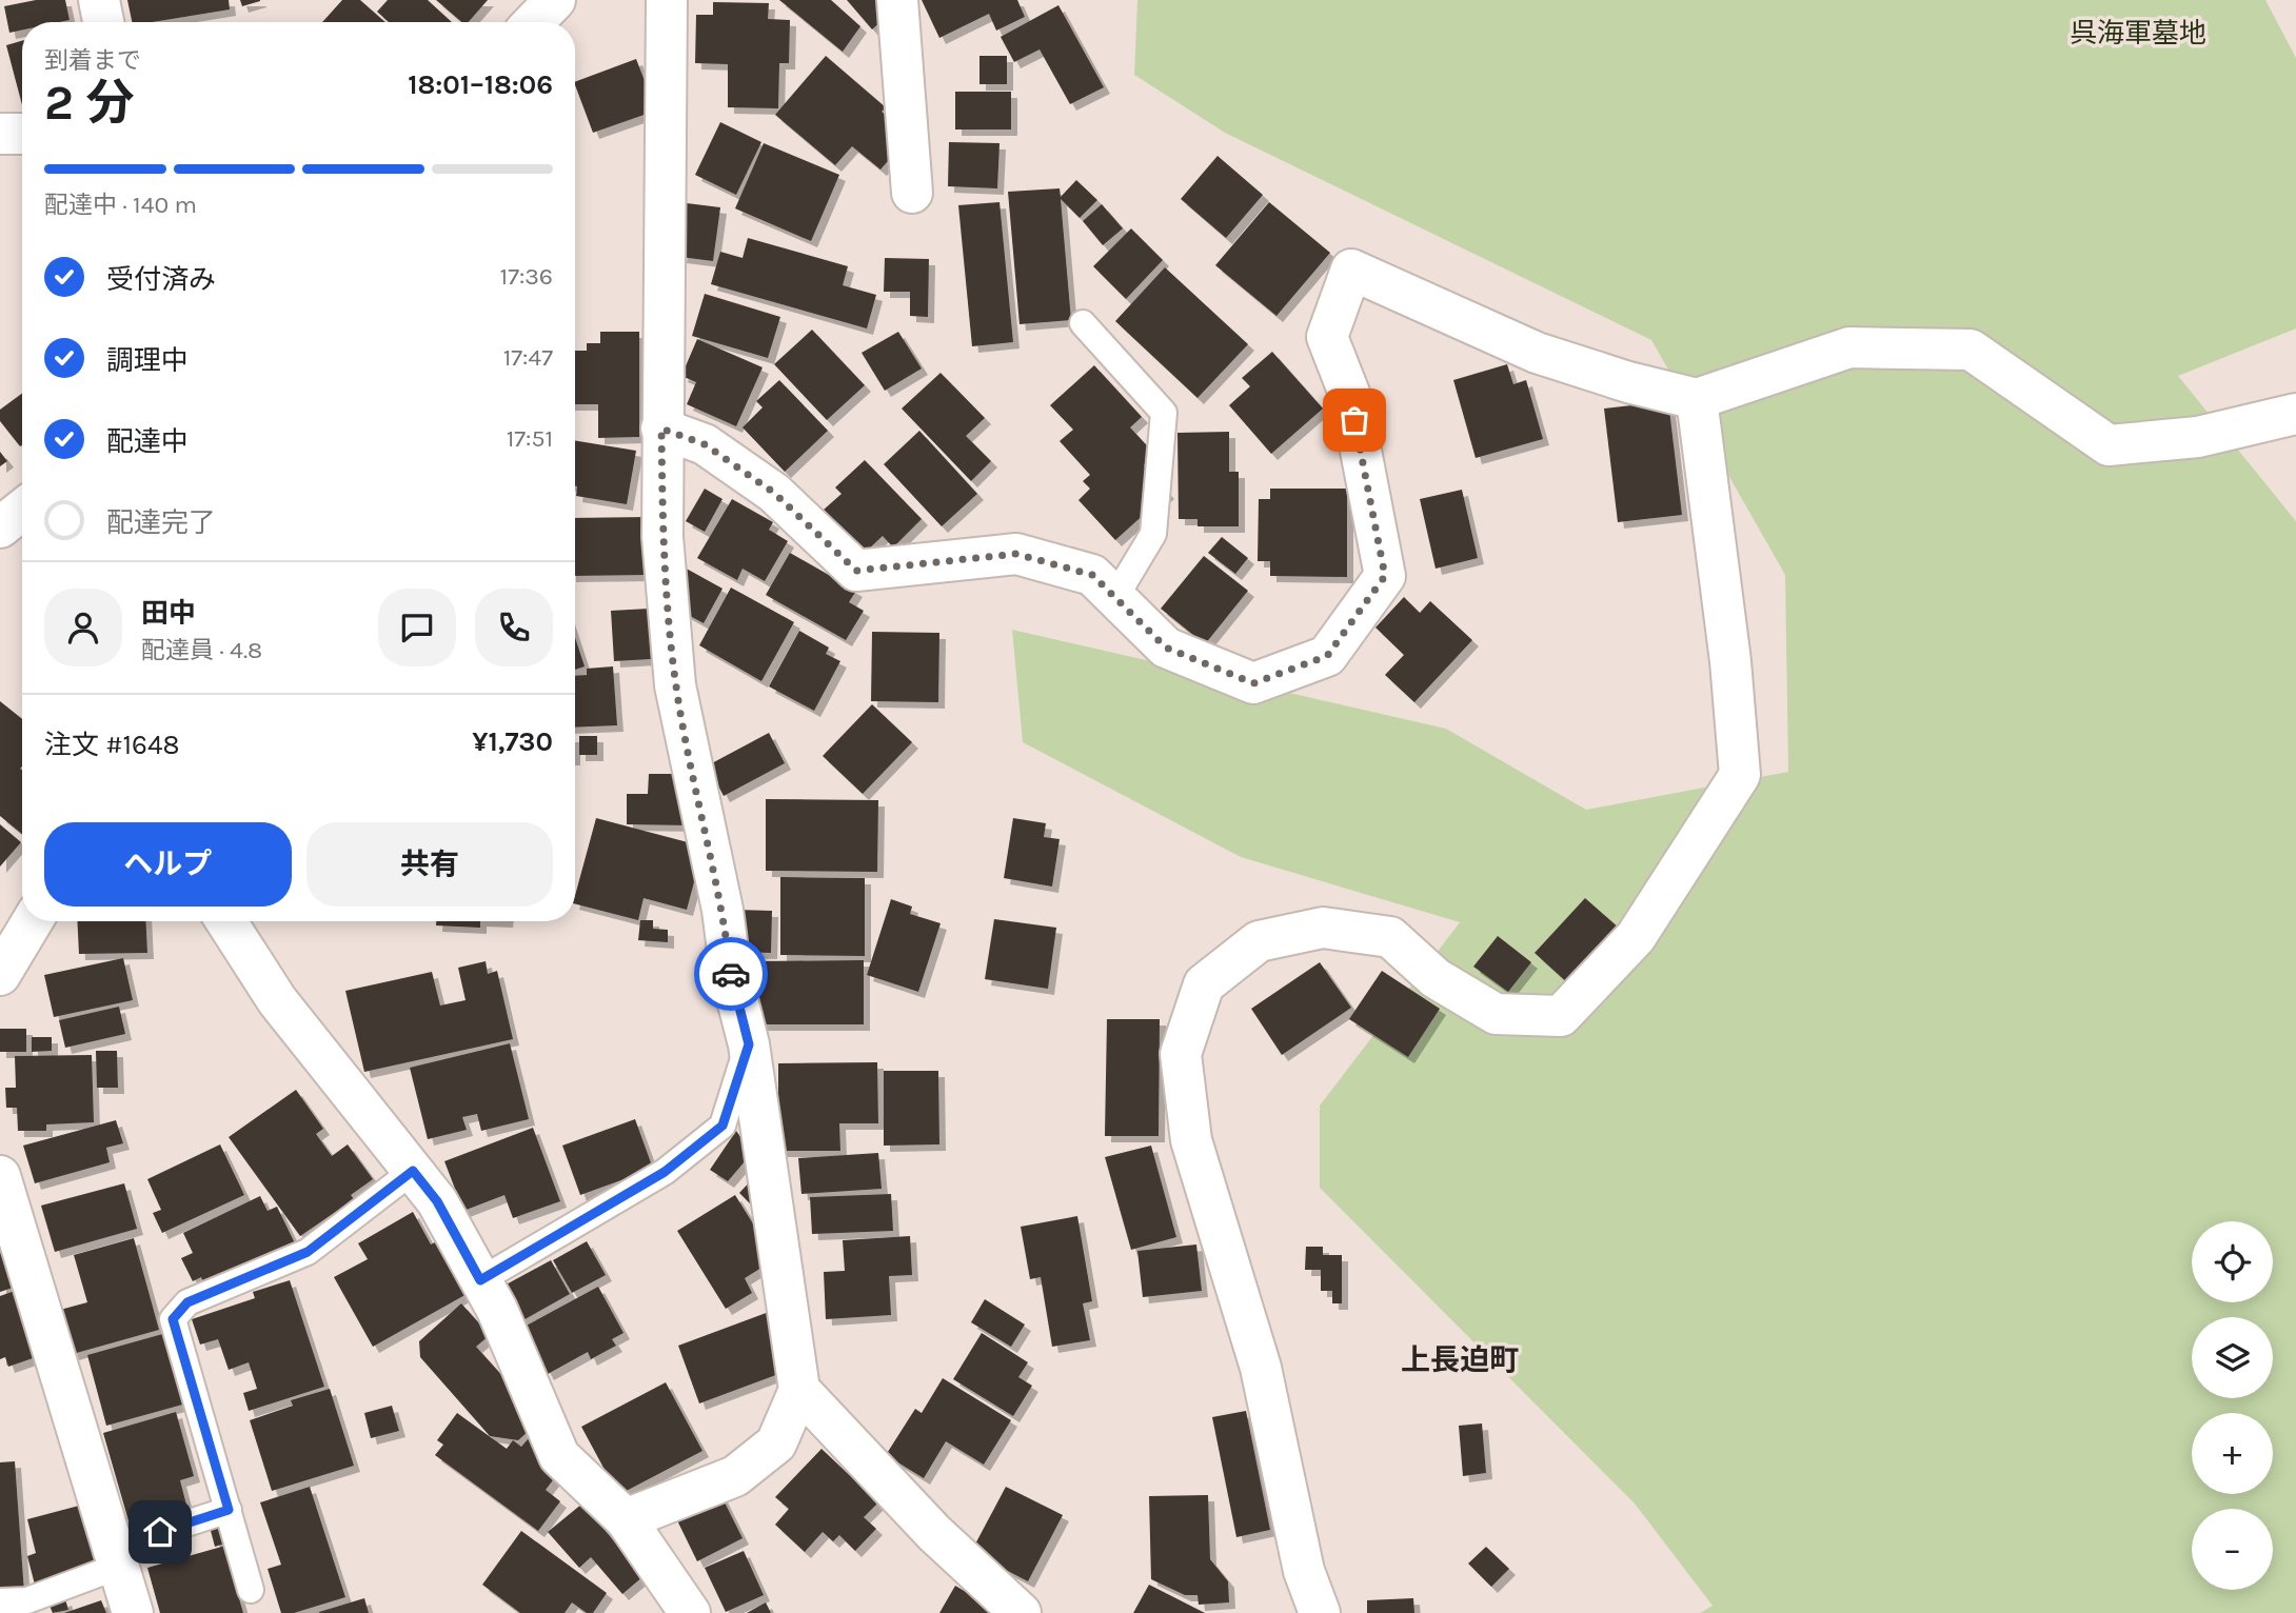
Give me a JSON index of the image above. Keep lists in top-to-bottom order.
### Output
{
  "districts": ["上長迫町"],
  "parks": ["呉海軍墓地"],
  "page": {
    "heading": ["2 分", "到着まで", "18:01–18:06"],
    "panel": [
      "田中",
      "配達員 · 4.8",
      "注文 #1648",
      "¥1,730"
    ],
    "bar": "配達中 · 140 m",
    "list": [
      ["受付済み", "17:36"],
      ["調理中", "17:47"],
      ["配達中", "17:51"],
      "配達完了"
    ],
    "buttons": ["ヘルプ", "共有"],
    "map_buttons": ["+", "−"]
  }
}
